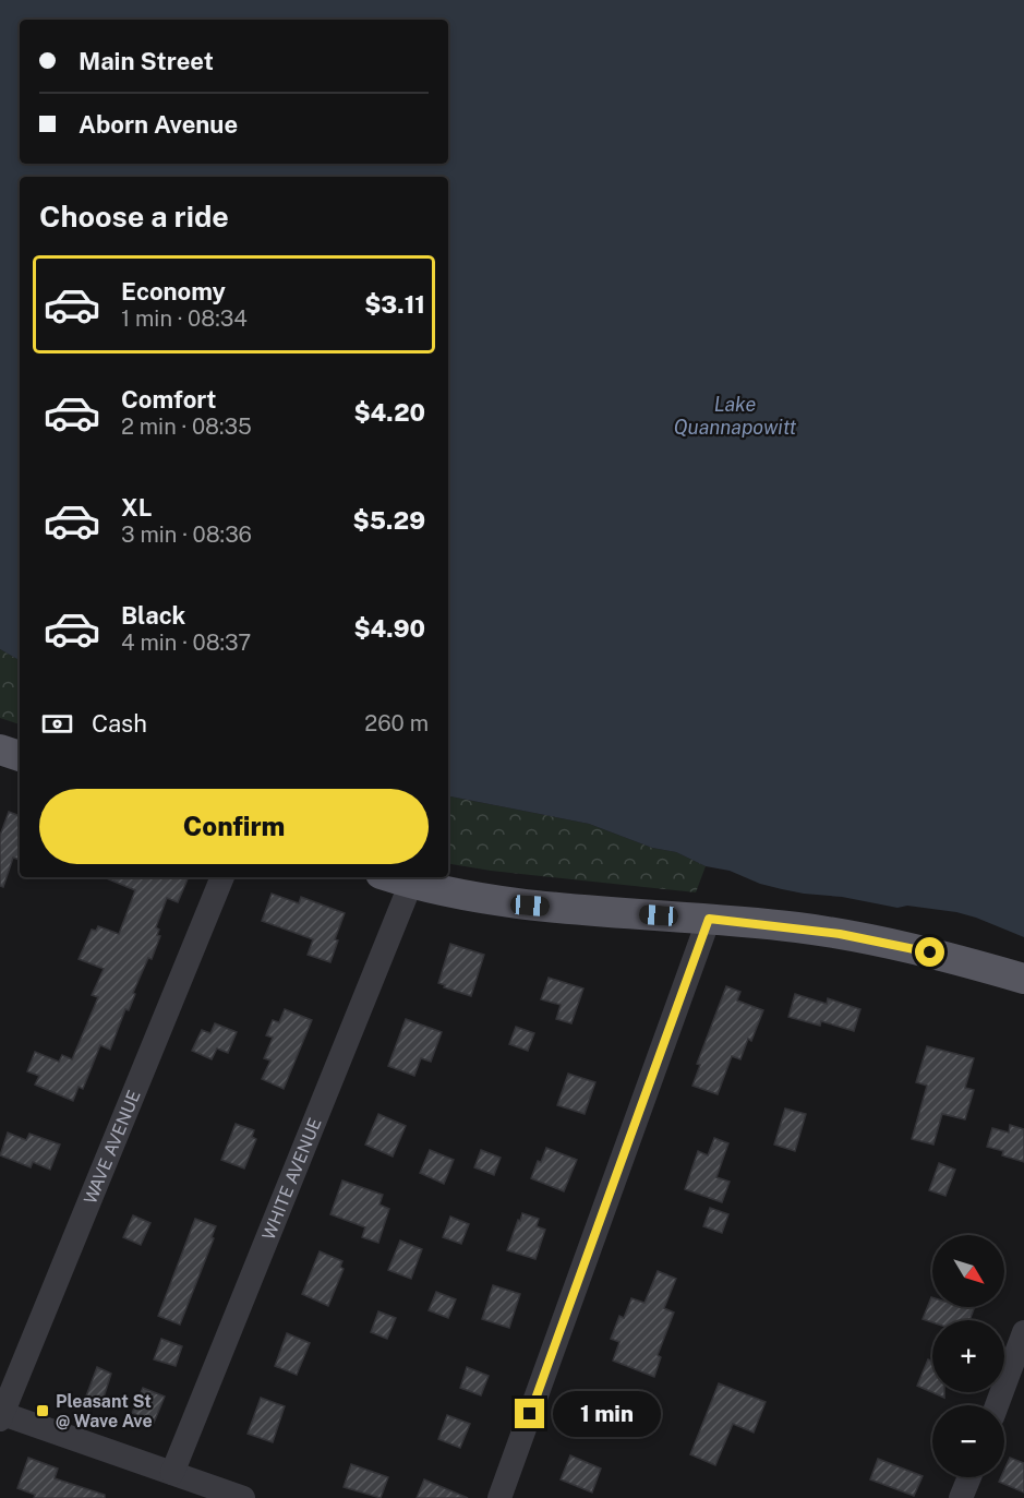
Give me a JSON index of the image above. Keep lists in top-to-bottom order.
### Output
{
  "streets": {
    "street": ["WAVE AVENUE", "WHITE AVENUE"]
  },
  "water": ["Lake Quannapowitt"],
  "places": {
    "transit": ["Pleasant St @ Wave Ave"]
  },
  "north": "bottom right",
  "page": {
    "banner": ["Main Street", "Aborn Avenue"],
    "heading": "Choose a ride",
    "list": [
      {
        "name": "Economy",
        "note": "1 min · 08:34",
        "value": "$3.11"
      },
      {
        "name": "Comfort",
        "note": "2 min · 08:35",
        "value": "$4.20"
      },
      {
        "name": "XL",
        "note": "3 min · 08:36",
        "value": "$5.29"
      },
      {
        "name": "Black",
        "note": "4 min · 08:37",
        "value": "$4.90"
      }
    ],
    "pay": ["Cash", "260 m"],
    "buttons": "Confirm",
    "map_buttons": ["+", "−"],
    "bubble": "1 min"
  }
}
